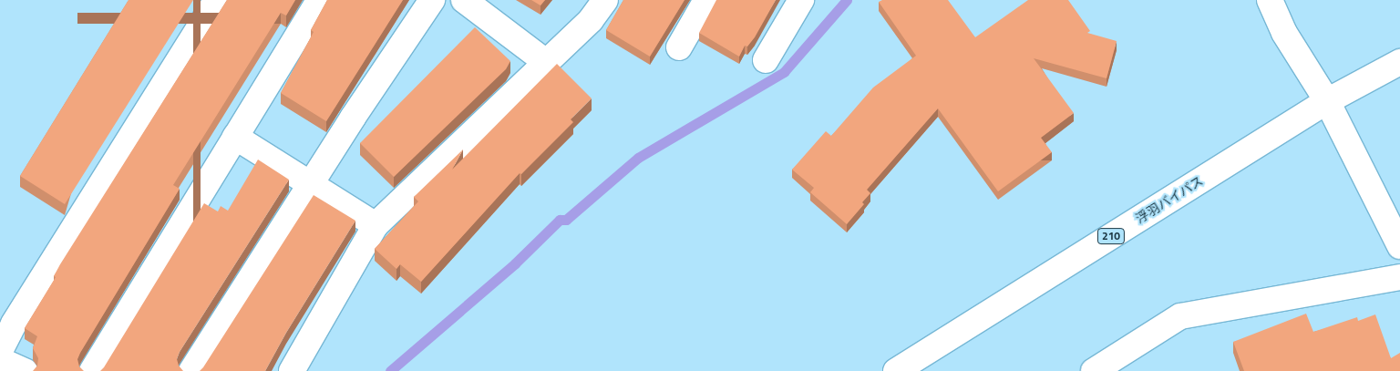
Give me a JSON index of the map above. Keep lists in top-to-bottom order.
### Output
{
  "streets": {
    "main road": ["浮羽バイパス", "210"]
  }
}
